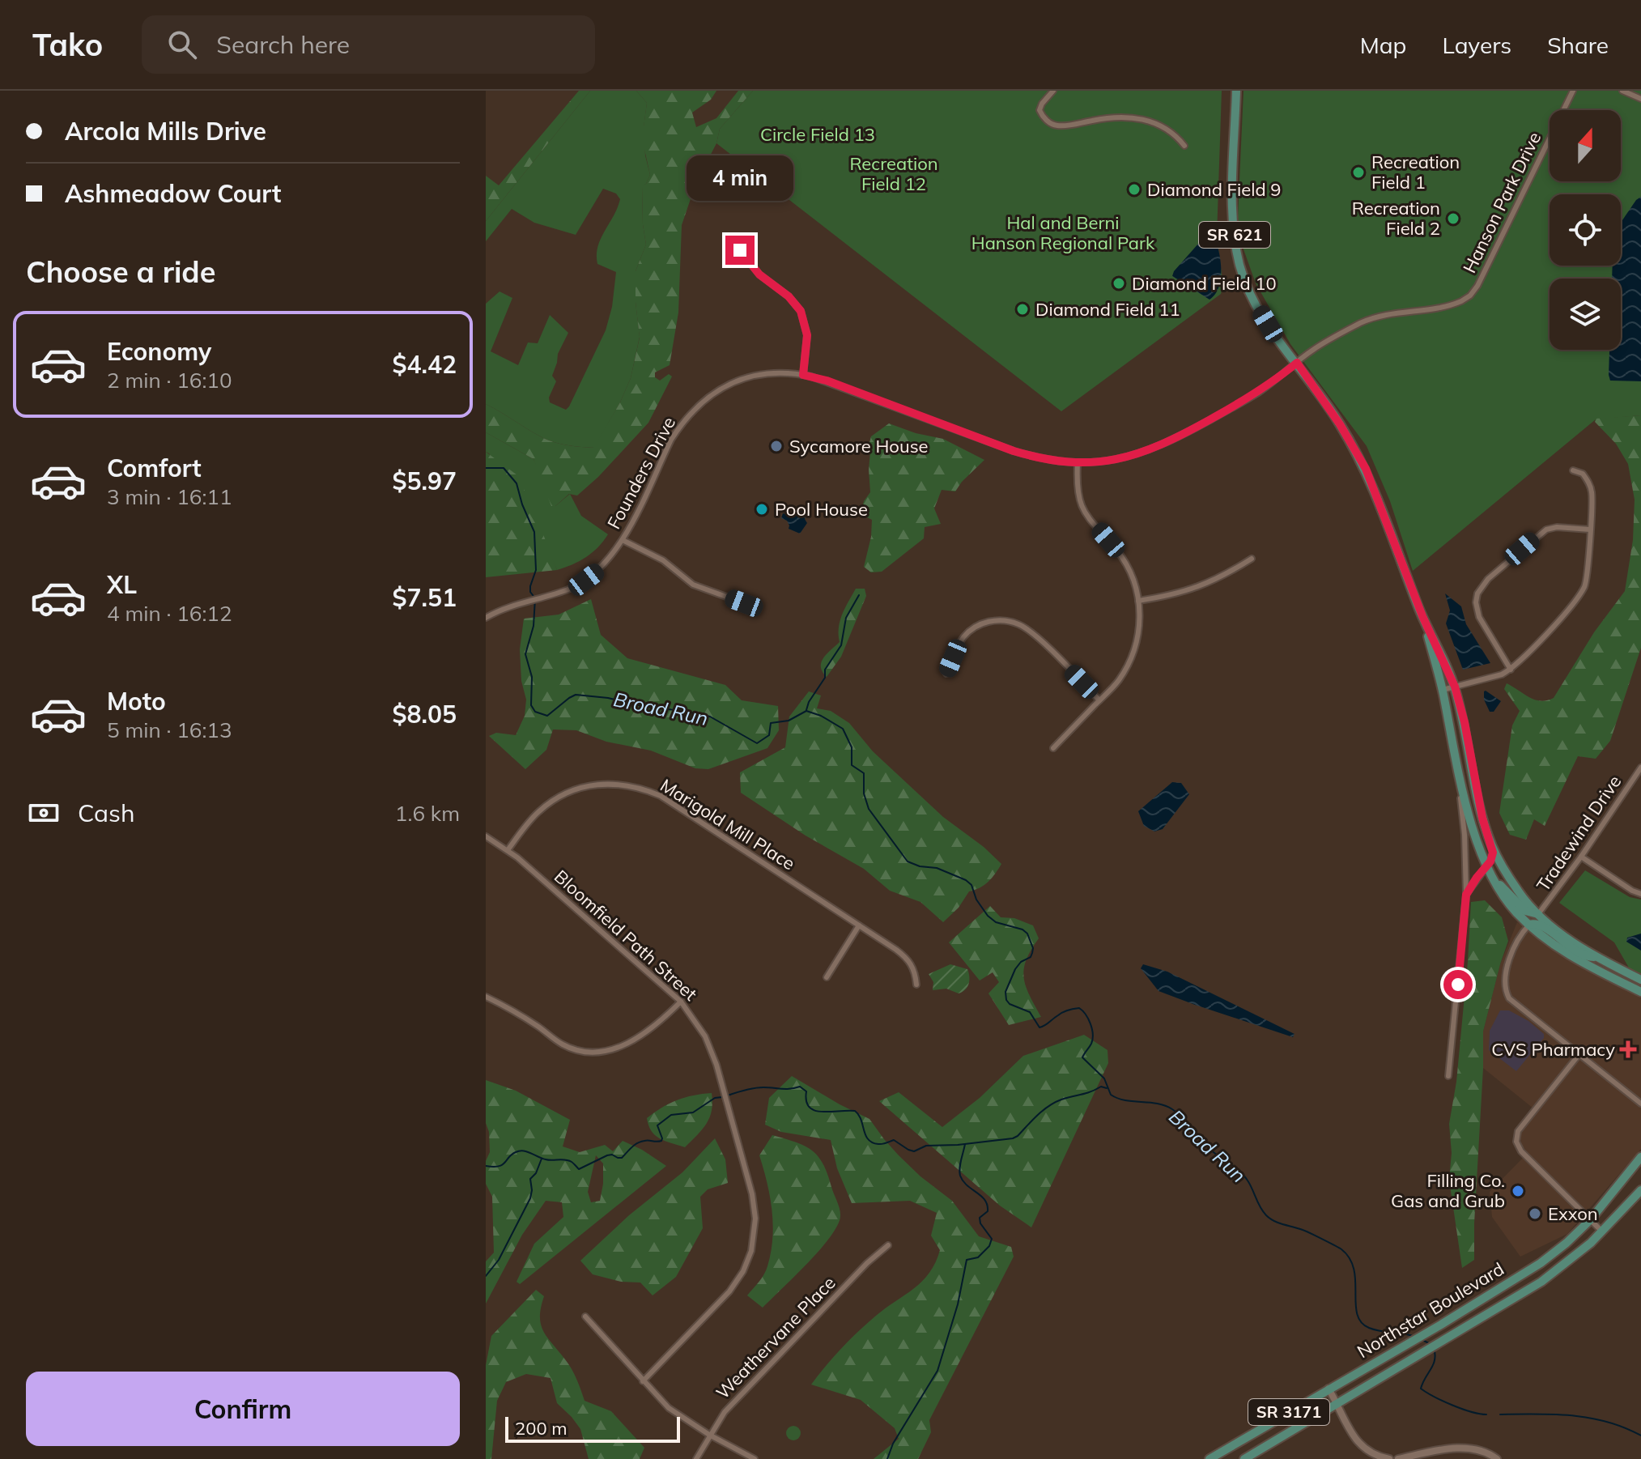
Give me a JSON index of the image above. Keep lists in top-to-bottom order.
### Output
{
  "streets": {
    "main road": ["SR 621", "Northstar Boulevard", "SR 3171"],
    "street": [
      "Hanson Park Drive",
      "Founders Drive",
      "Marigold Mill Place",
      "Tradewind Drive",
      "Bloomfield Path Street",
      "Weathervane Place"
    ]
  },
  "crossings": [
    ["Hanson Park Drive", "SR 621"],
    ["Hanson Park Drive", "Founders Drive"],
    ["SR 621", "Founders Drive"],
    ["Marigold Mill Place", "Bloomfield Path Street"]
  ],
  "water": ["Broad Run"],
  "parks": ["Circle Field 13", "Recreation Field 12", "Hal and Berni Hanson Regional Park"],
  "places": {
    "other": [
      "Recreation Field 1",
      "Diamond Field 9",
      "Recreation Field 2",
      "Diamond Field 10",
      "Diamond Field 11",
      "Sycamore House",
      "Pool House",
      "Filling Co. Gas and Grub",
      "Exxon"
    ],
    "health": ["CVS Pharmacy"]
  },
  "scale_bar": "200 m",
  "north": "top",
  "page": {
    "header": "Tako",
    "search": "Search here",
    "nav": ["Map", "Layers", "Share"],
    "banner": ["Arcola Mills Drive", "Ashmeadow Court"],
    "bubble": "4 min",
    "heading": "Choose a ride",
    "list": [
      {
        "name": "Economy",
        "note": "2 min · 16:10",
        "value": "$4.42"
      },
      {
        "name": "Comfort",
        "note": "3 min · 16:11",
        "value": "$5.97"
      },
      {
        "name": "XL",
        "note": "4 min · 16:12",
        "value": "$7.51"
      },
      {
        "name": "Moto",
        "note": "5 min · 16:13",
        "value": "$8.05"
      }
    ],
    "pay": ["Cash", "1.6 km"],
    "buttons": "Confirm",
    "scale": "200 m"
  }
}
